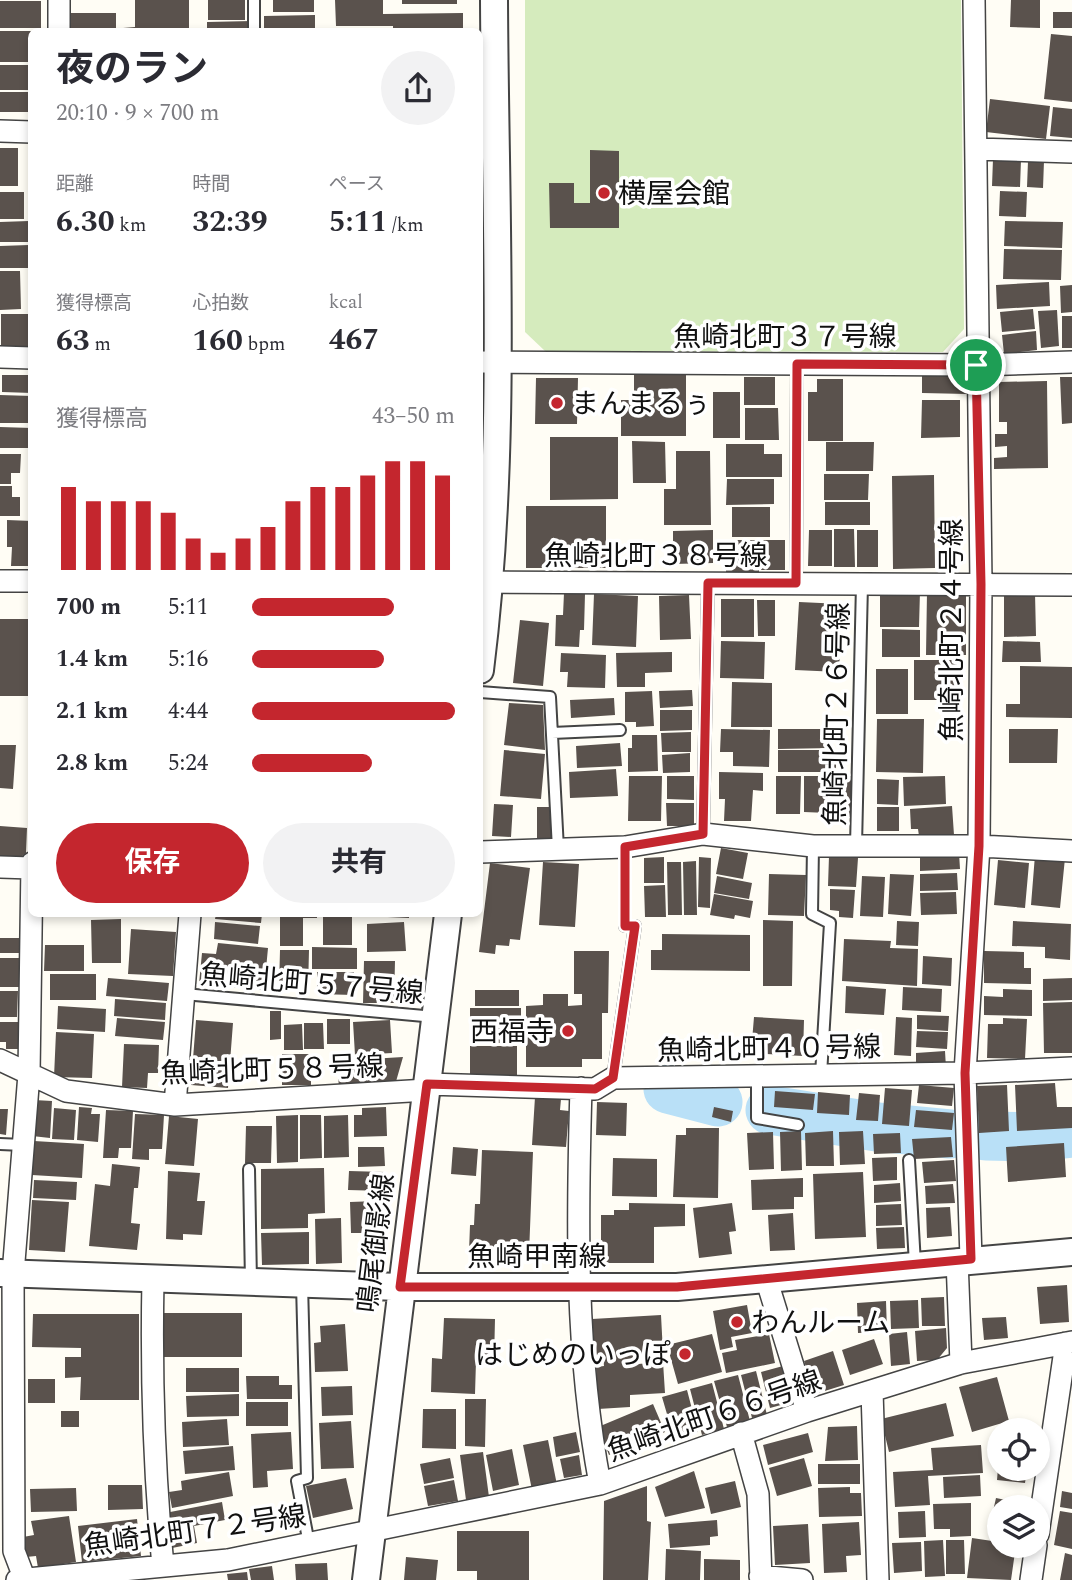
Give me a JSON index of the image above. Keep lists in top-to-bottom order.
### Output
{
  "streets": {
    "street": [
      "魚崎北町３７号線",
      "魚崎北町３８号線",
      "魚崎北町２４号線",
      "魚崎北町４０号線",
      "魚崎北町５８号線",
      "鳴尾御影線",
      "魚崎甲南線",
      "魚崎北町６６号線",
      "魚崎北町７２号線"
    ],
    "lane": ["魚崎北町２６号線", "魚崎北町５７号線"]
  },
  "crossings": [
    ["魚崎北町３７号線", "魚崎北町２４号線"],
    ["魚崎北町３８号線", "魚崎北町２４号線"],
    ["魚崎北町３８号線", "魚崎北町２６号線"],
    ["魚崎北町２４号線", "魚崎北町４０号線"],
    ["魚崎北町２４号線", "魚崎甲南線"],
    ["魚崎北町２４号線", "魚崎北町６６号線"],
    ["魚崎北町５７号線", "鳴尾御影線"],
    ["魚崎北町４０号線", "魚崎北町５８号線"],
    ["魚崎北町４０号線", "鳴尾御影線"],
    ["魚崎北町５８号線", "鳴尾御影線"],
    ["鳴尾御影線", "魚崎甲南線"],
    ["鳴尾御影線", "魚崎北町６６号線"],
    ["鳴尾御影線", "魚崎北町７２号線"],
    ["魚崎北町６６号線", "魚崎北町７２号線"]
  ],
  "places": [
    "横屋会館",
    "まんまるぅ",
    "西福寺",
    "わんルーム",
    "はじめのいっぽ"
  ],
  "page": {
    "heading": ["夜のラン", "20:10 · 9 × 700 m"],
    "stats": [
      ["距離", "6.30 km"],
      ["時間", "32:39"],
      ["ペース", "5:11 /km"],
      ["獲得標高", "63 m"],
      ["心拍数", "160 bpm"],
      ["kcal", "467"]
    ],
    "chart": ["獲得標高", "43–50 m"],
    "list": [
      {
        "name": "700 m",
        "note": "5:11"
      },
      {
        "name": "1.4 km",
        "note": "5:16"
      },
      {
        "name": "2.1 km",
        "note": "4:44"
      },
      {
        "name": "2.8 km",
        "note": "5:24"
      }
    ],
    "buttons": ["保存", "共有"]
  }
}
